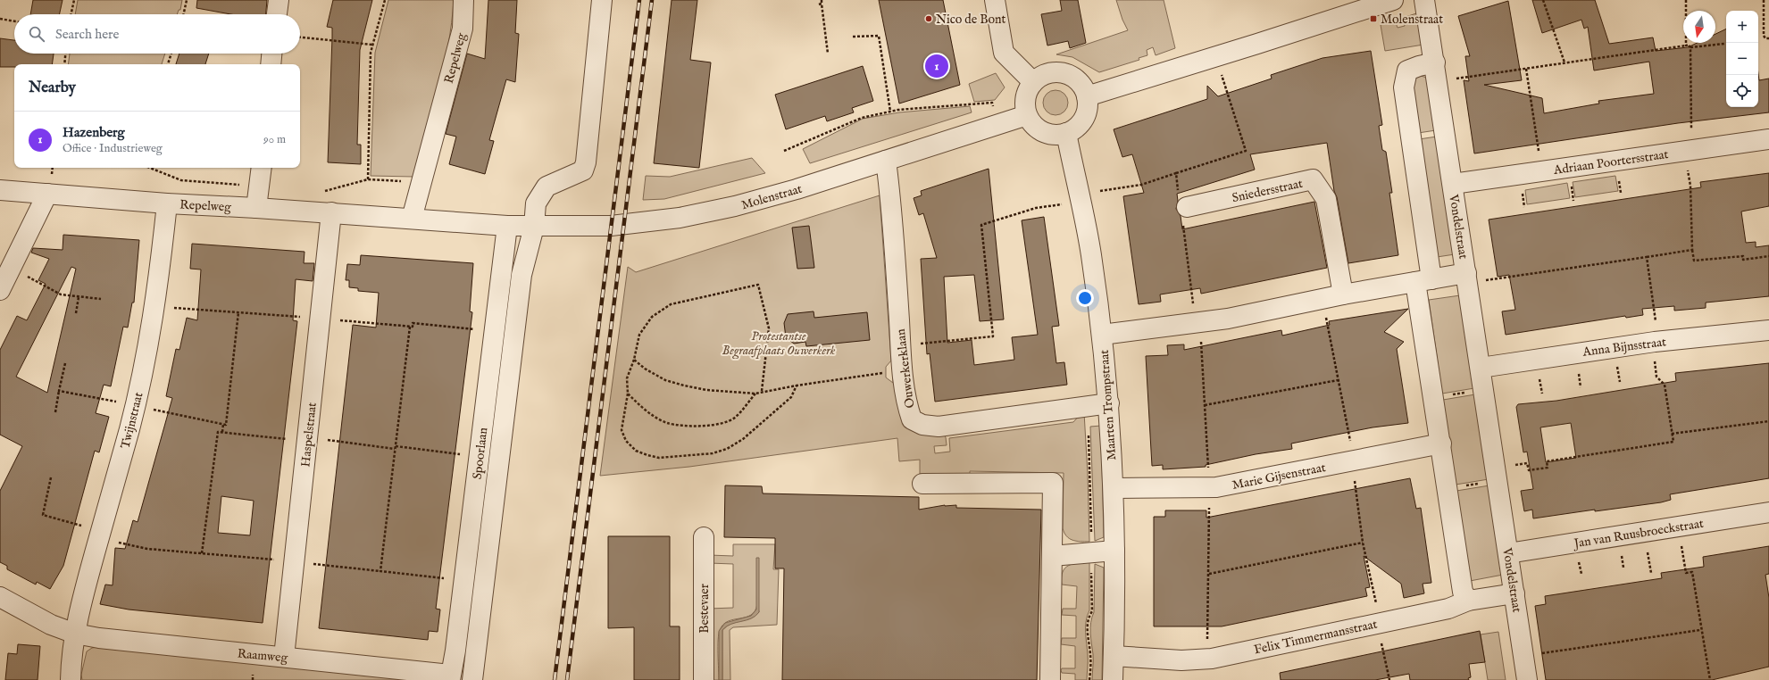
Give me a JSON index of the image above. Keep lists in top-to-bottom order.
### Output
{
  "streets": {
    "street": [
      "Repelweg",
      "Adriaan Poortersstraat",
      "Sniedersstraat",
      "Molenstraat",
      "Vondelstraat",
      "Anna Bijnsstraat",
      "Ouwerkerklaan",
      "Maarten Trompstraat",
      "Twijnstraat",
      "Haspelstraat",
      "Spoorlaan",
      "Marie Gijsenstraat",
      "Jan van Ruusbroeckstraat",
      "Bestevaer",
      "Felix Timmermansstraat",
      "Raamweg"
    ]
  },
  "crossings": [
    ["Repelweg", "Molenstraat"],
    ["Repelweg", "Twijnstraat"],
    ["Repelweg", "Haspelstraat"],
    ["Repelweg", "Spoorlaan"],
    ["Adriaan Poortersstraat", "Vondelstraat"],
    ["Molenstraat", "Ouwerkerklaan"],
    ["Molenstraat", "Maarten Trompstraat"],
    ["Molenstraat", "Spoorlaan"],
    ["Vondelstraat", "Anna Bijnsstraat"],
    ["Vondelstraat", "Jan van Ruusbroeckstraat"],
    ["Vondelstraat", "Felix Timmermansstraat"],
    ["Ouwerkerklaan", "Maarten Trompstraat"],
    ["Maarten Trompstraat", "Marie Gijsenstraat"],
    ["Maarten Trompstraat", "Felix Timmermansstraat"],
    ["Twijnstraat", "Raamweg"],
    ["Haspelstraat", "Raamweg"],
    ["Spoorlaan", "Raamweg"]
  ],
  "parks": ["Protestantse Begraafplaats Ouwerkerk"],
  "places": {
    "other": ["Nico de Bont"],
    "transit": ["Molenstraat"]
  },
  "north": "bottom",
  "page": {
    "map_buttons": ["+", "−"],
    "search": "Search here",
    "pins": "1",
    "heading": "Nearby",
    "list": [
      {
        "mark": "1",
        "name": "Hazenberg",
        "note": "Office · Industrieweg",
        "value": "90 m"
      }
    ]
  }
}
